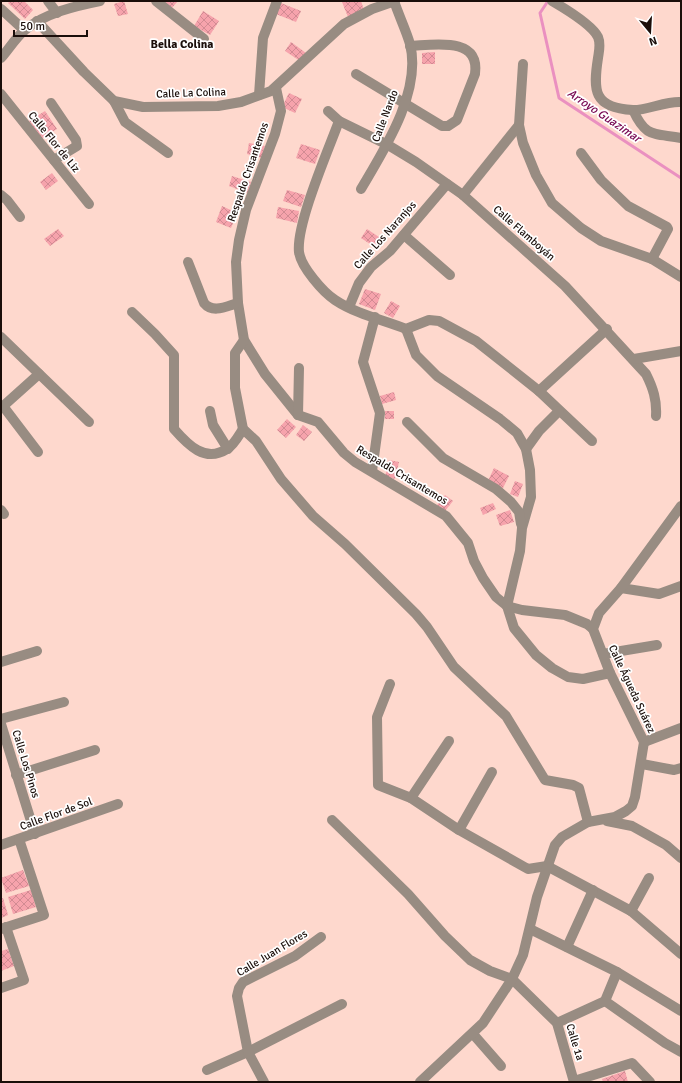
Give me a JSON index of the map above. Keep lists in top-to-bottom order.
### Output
{
  "streets": {
    "street": [
      "Calle La Colina",
      "Calle Nardo",
      "Calle Flor de Liz",
      "Respaldo Crisantemos",
      "Calle Flamboyán",
      "Calle Los Naranjos",
      "Calle Águeda Suárez",
      "Calle Los Pinos",
      "Calle Flor de Sol",
      "Calle Juan Flores",
      "Calle 1a"
    ]
  },
  "crossings": [
    ["Calle La Colina", "Calle Nardo"],
    ["Calle La Colina", "Respaldo Crisantemos"],
    ["Calle Nardo", "Calle Flamboyán"],
    ["Calle Flamboyán", "Calle Los Naranjos"],
    ["Calle Águeda Suárez", "Calle 1a"],
    ["Calle Los Pinos", "Calle Flor de Sol"]
  ],
  "districts": ["Bella Colina"],
  "water": ["Arroyo Guazimar"],
  "scale_bar": "50 m",
  "north": "bottom"
}
